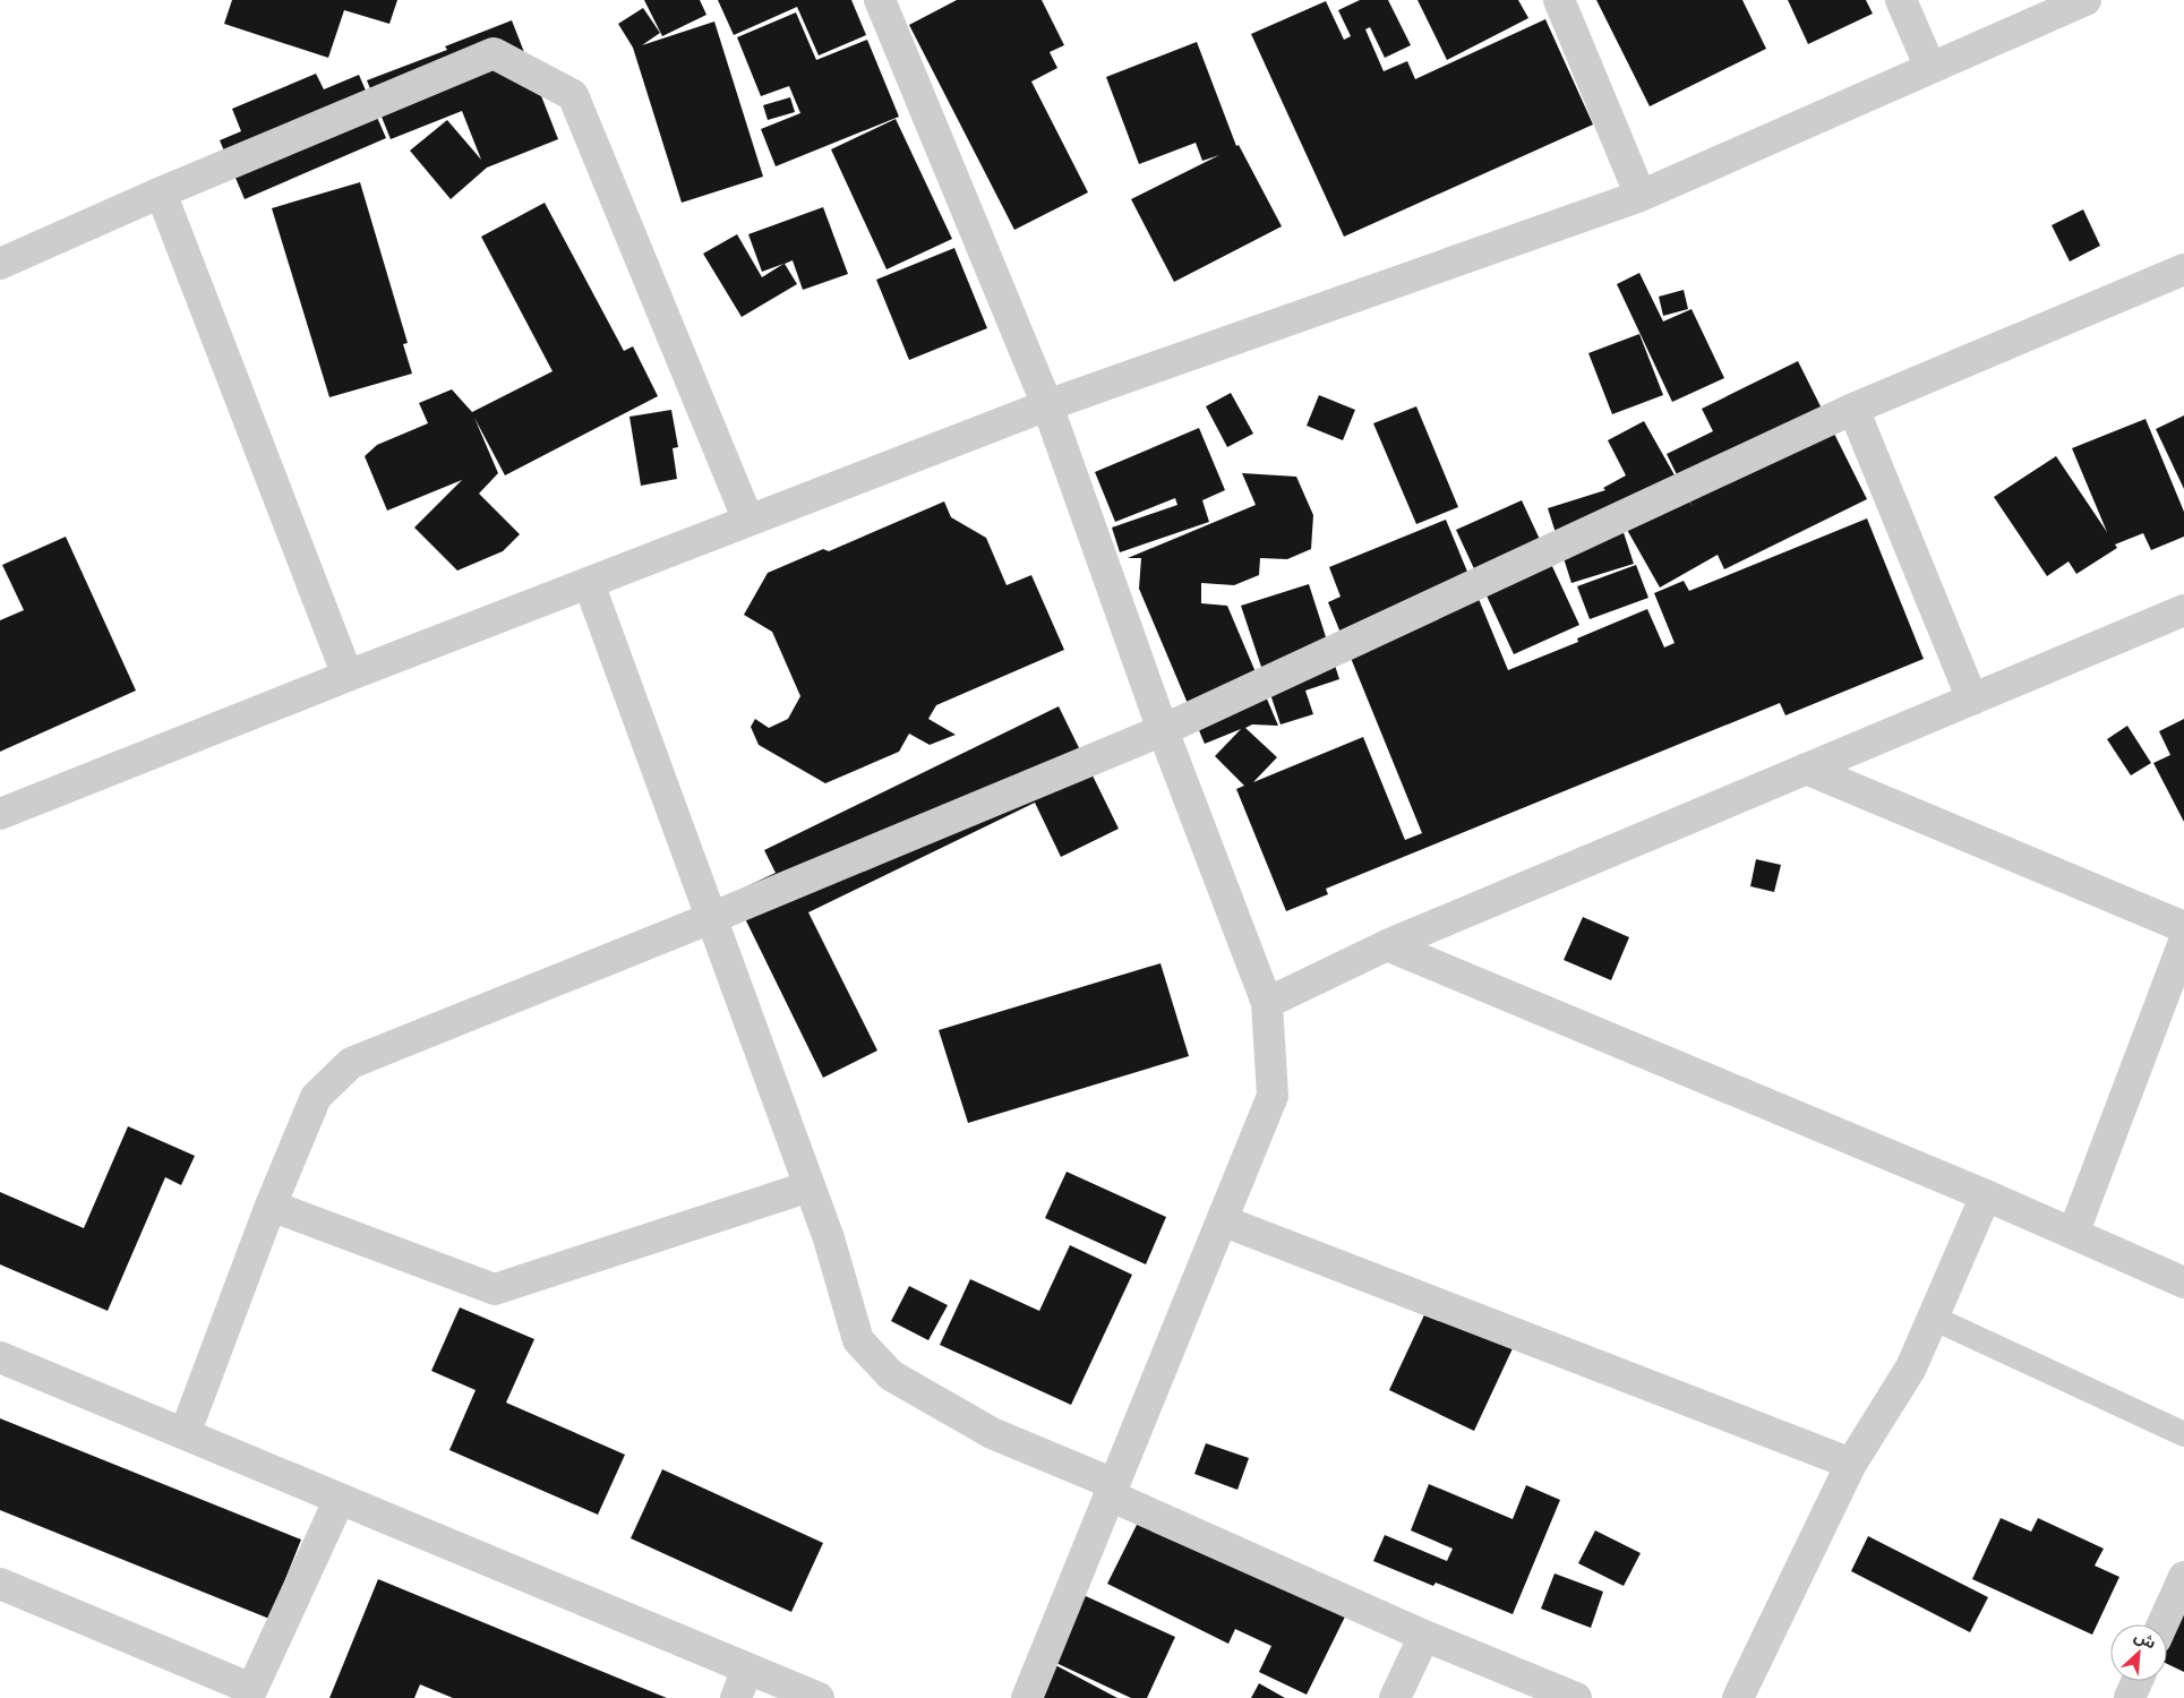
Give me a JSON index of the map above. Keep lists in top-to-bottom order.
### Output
{
  "north": "top right"
}
